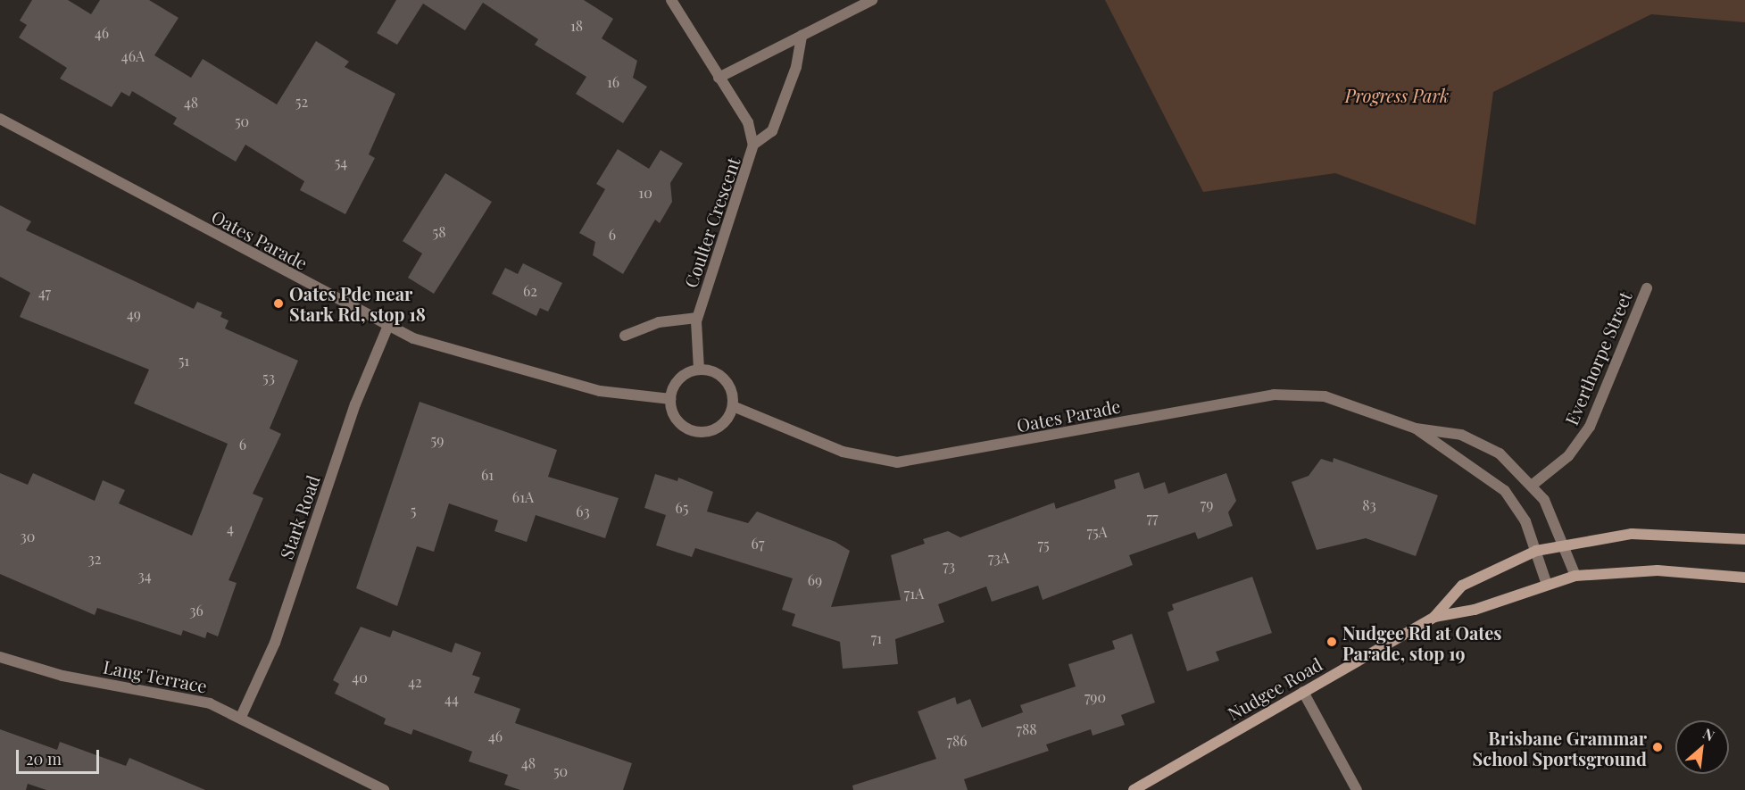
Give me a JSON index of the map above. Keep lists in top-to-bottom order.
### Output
{
  "streets": {
    "main road": ["Nudgee Road"],
    "street": [
      "Coulter Crescent",
      "Oates Parade",
      "Everthorpe Street",
      "Stark Road",
      "Lang Terrace"
    ]
  },
  "crossings": [
    ["Coulter Crescent", "Oates Parade"],
    ["Oates Parade", "Everthorpe Street"],
    ["Oates Parade", "Stark Road"],
    ["Oates Parade", "Nudgee Road"],
    ["Stark Road", "Lang Terrace"]
  ],
  "parks": ["Progress Park"],
  "places": ["Oates Pde near Stark Rd, stop 18", "Nudgee Rd at Oates Parade, stop 19", "Brisbane Grammar School Sportsground"],
  "house_numbers": [
    "18",
    "46",
    "46A",
    "16",
    "52",
    "48",
    "50",
    "54",
    "10",
    "58",
    "6",
    "62",
    "47",
    "49",
    "51",
    "53",
    "59",
    "6",
    "61",
    "61A",
    "79",
    "83",
    "65",
    "5",
    "63",
    "77",
    "4",
    "75A",
    "30",
    "67",
    "75",
    "73A",
    "32",
    "73",
    "34",
    "69",
    "71A",
    "36",
    "71",
    "40",
    "42",
    "790",
    "44",
    "788",
    "46",
    "786",
    "48",
    "50"
  ],
  "scale_bar": "20 m",
  "north": "top right"
}
